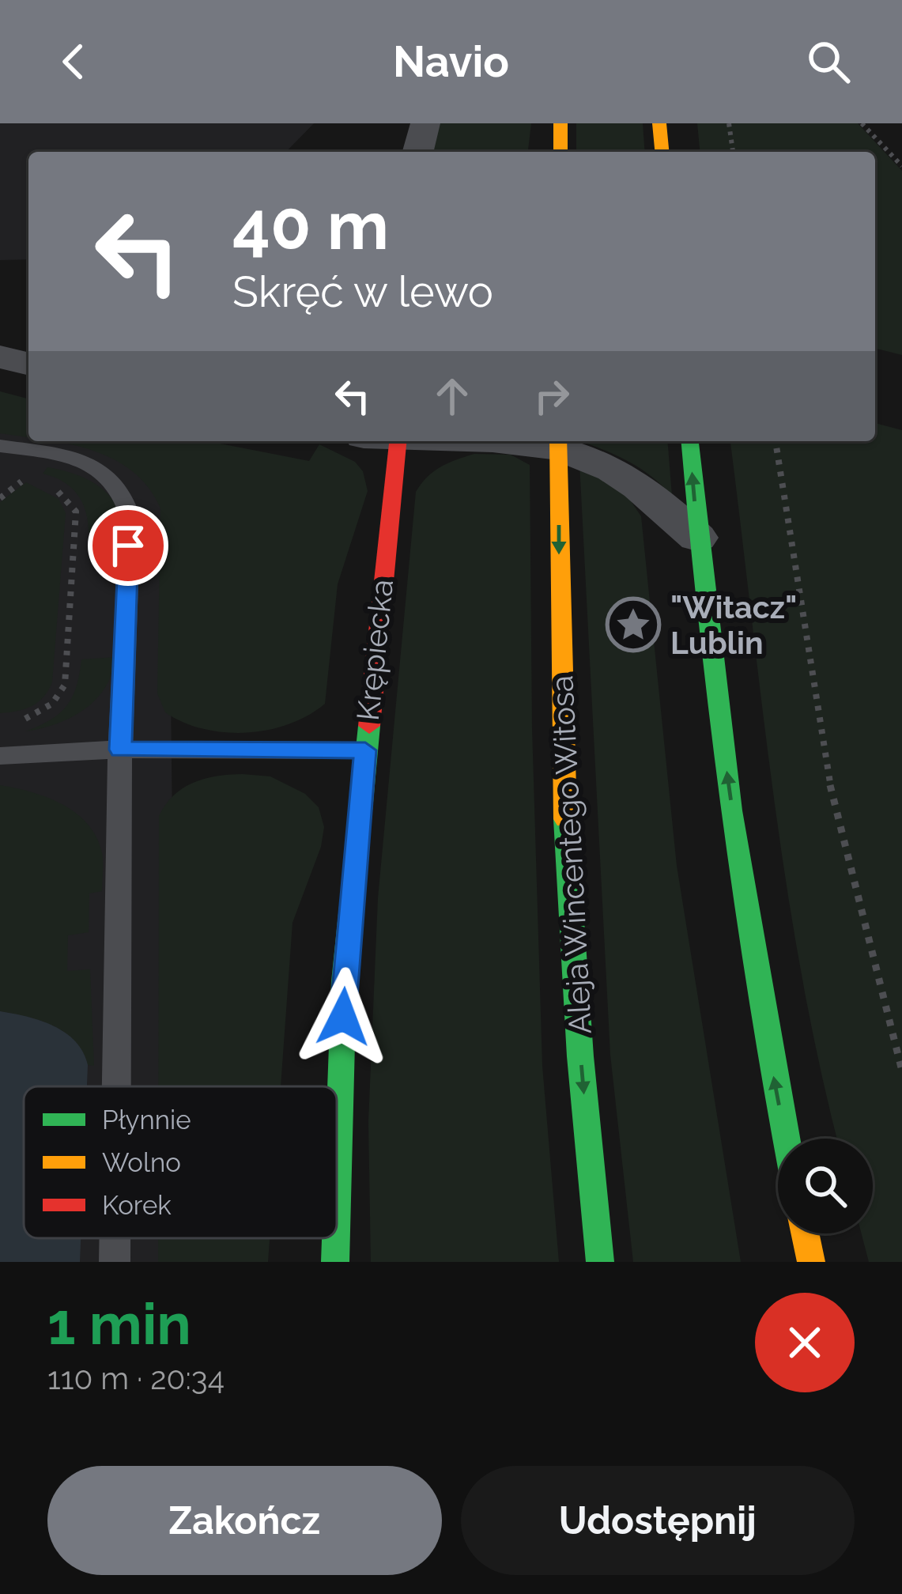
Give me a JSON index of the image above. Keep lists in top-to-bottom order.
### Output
{
  "streets": {
    "main road": ["Krępiecka", "Aleja Wincentego Witosa"]
  },
  "places": {
    "place": ["\"Witacz\" Lublin"]
  },
  "legend": ["Płynnie", "Wolno", "Korek"],
  "page": {
    "header": "Navio",
    "turn": ["40 m", "Skręć w lewo"],
    "heading": ["1 min", "110 m · 20:34"],
    "buttons": ["Zakończ", "Udostępnij"]
  }
}
